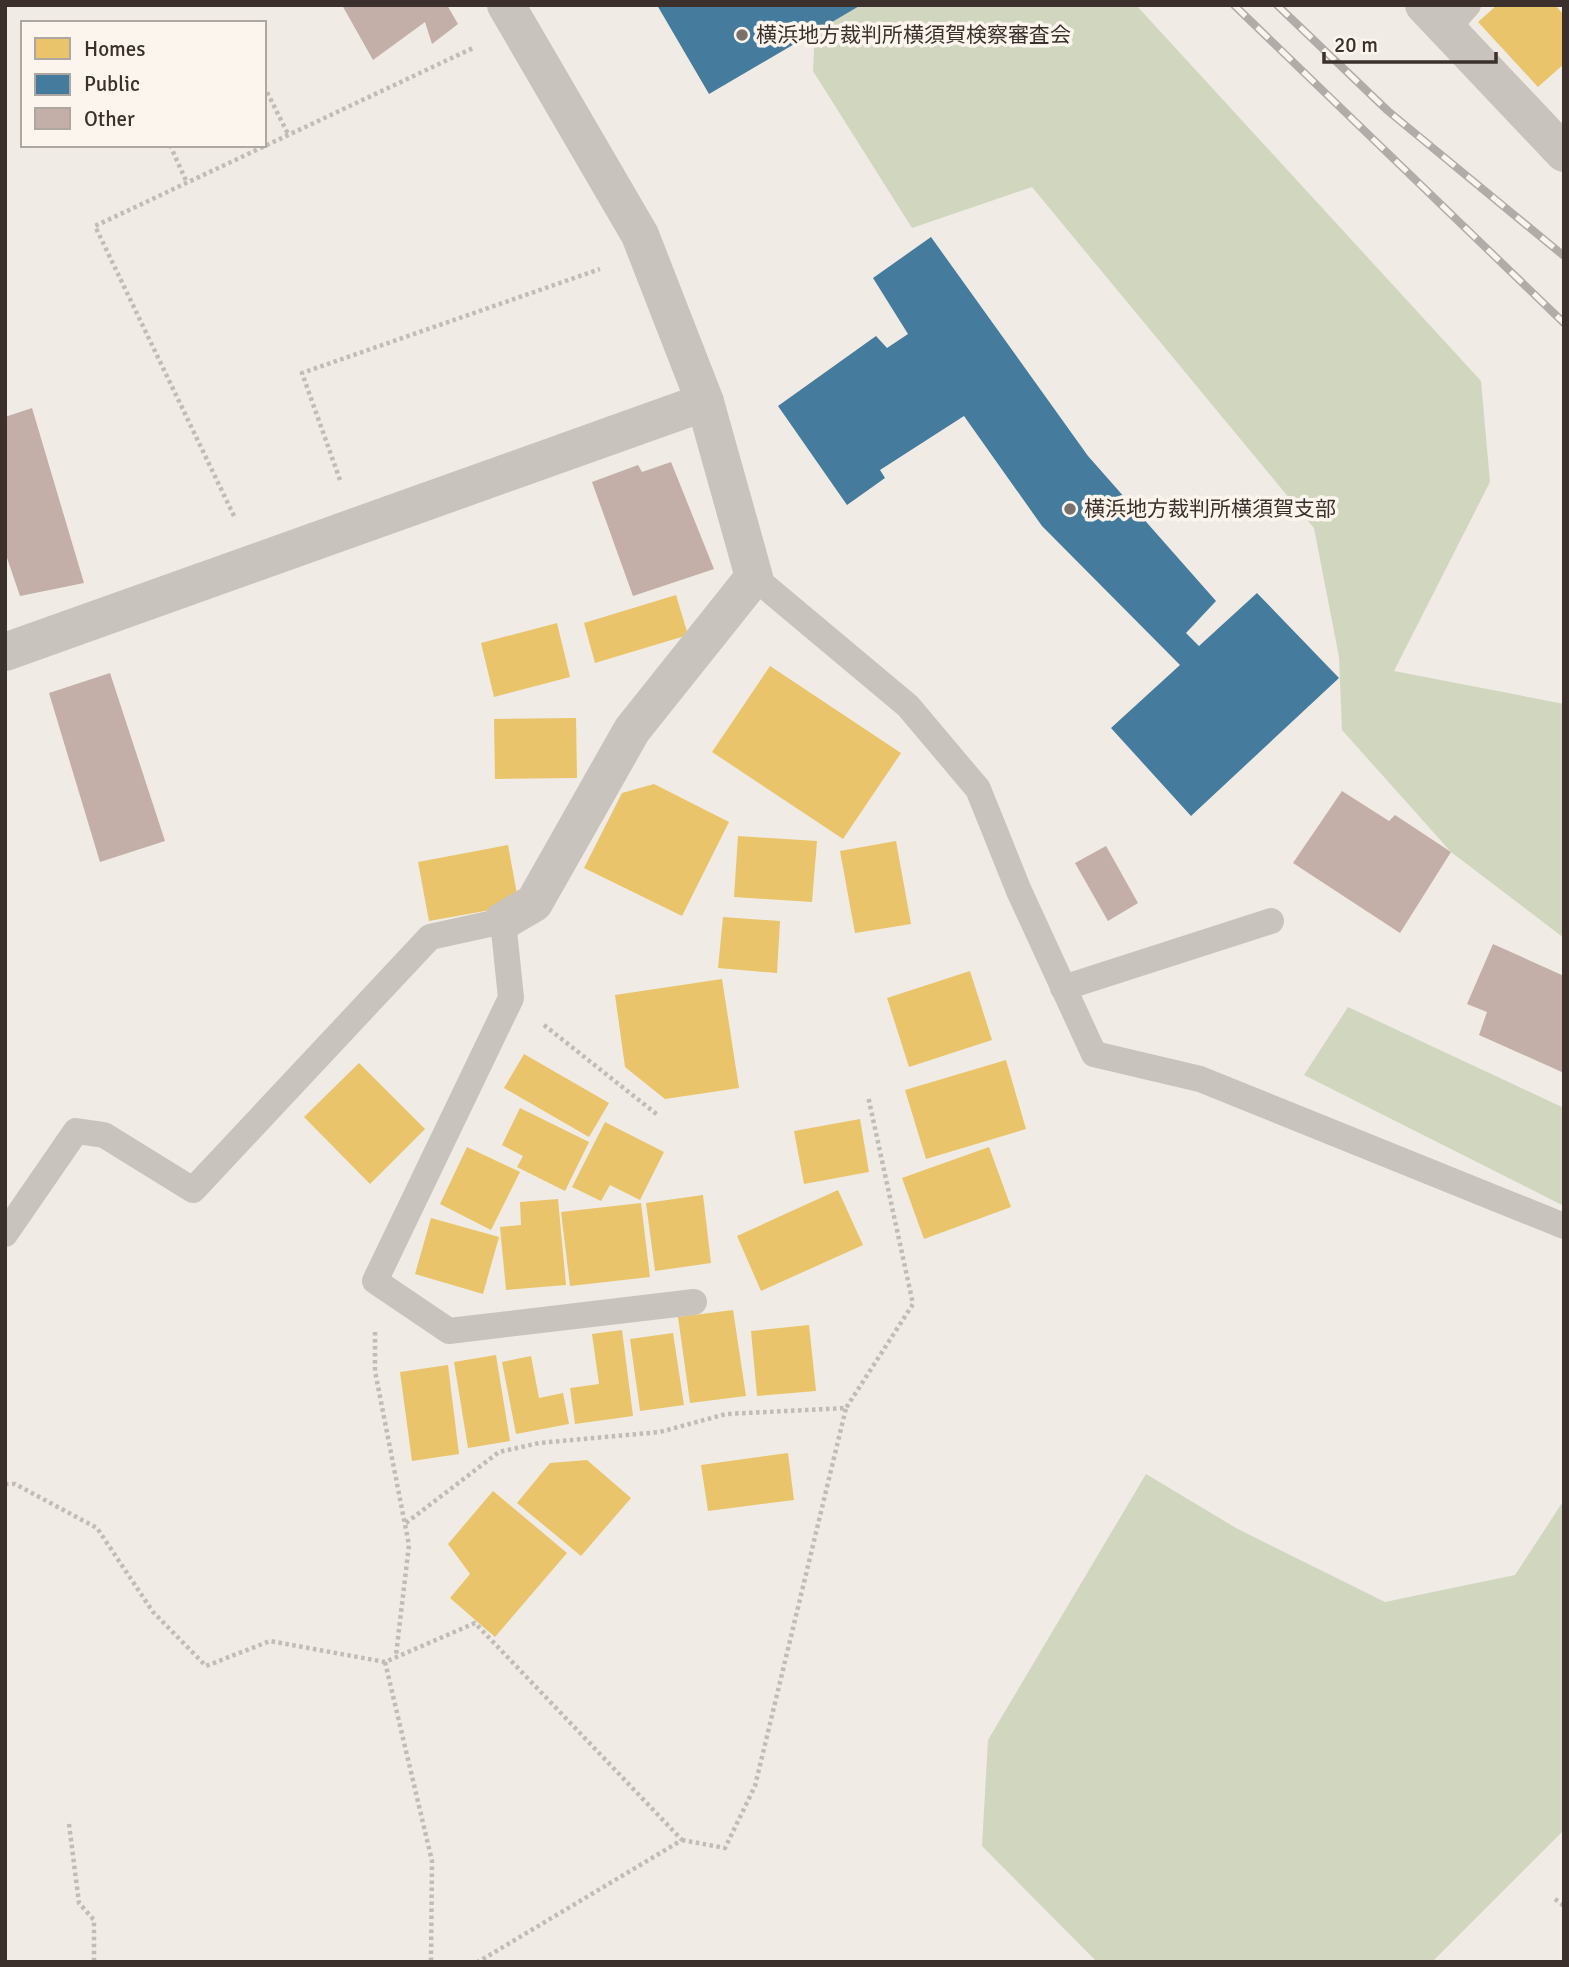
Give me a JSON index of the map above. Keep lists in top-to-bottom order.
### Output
{
  "places": ["横浜地方裁判所横須賀検察審査会", "横浜地方裁判所横須賀支部"],
  "legend": ["Homes", "Public", "Other"],
  "scale_bar": "20 m"
}
